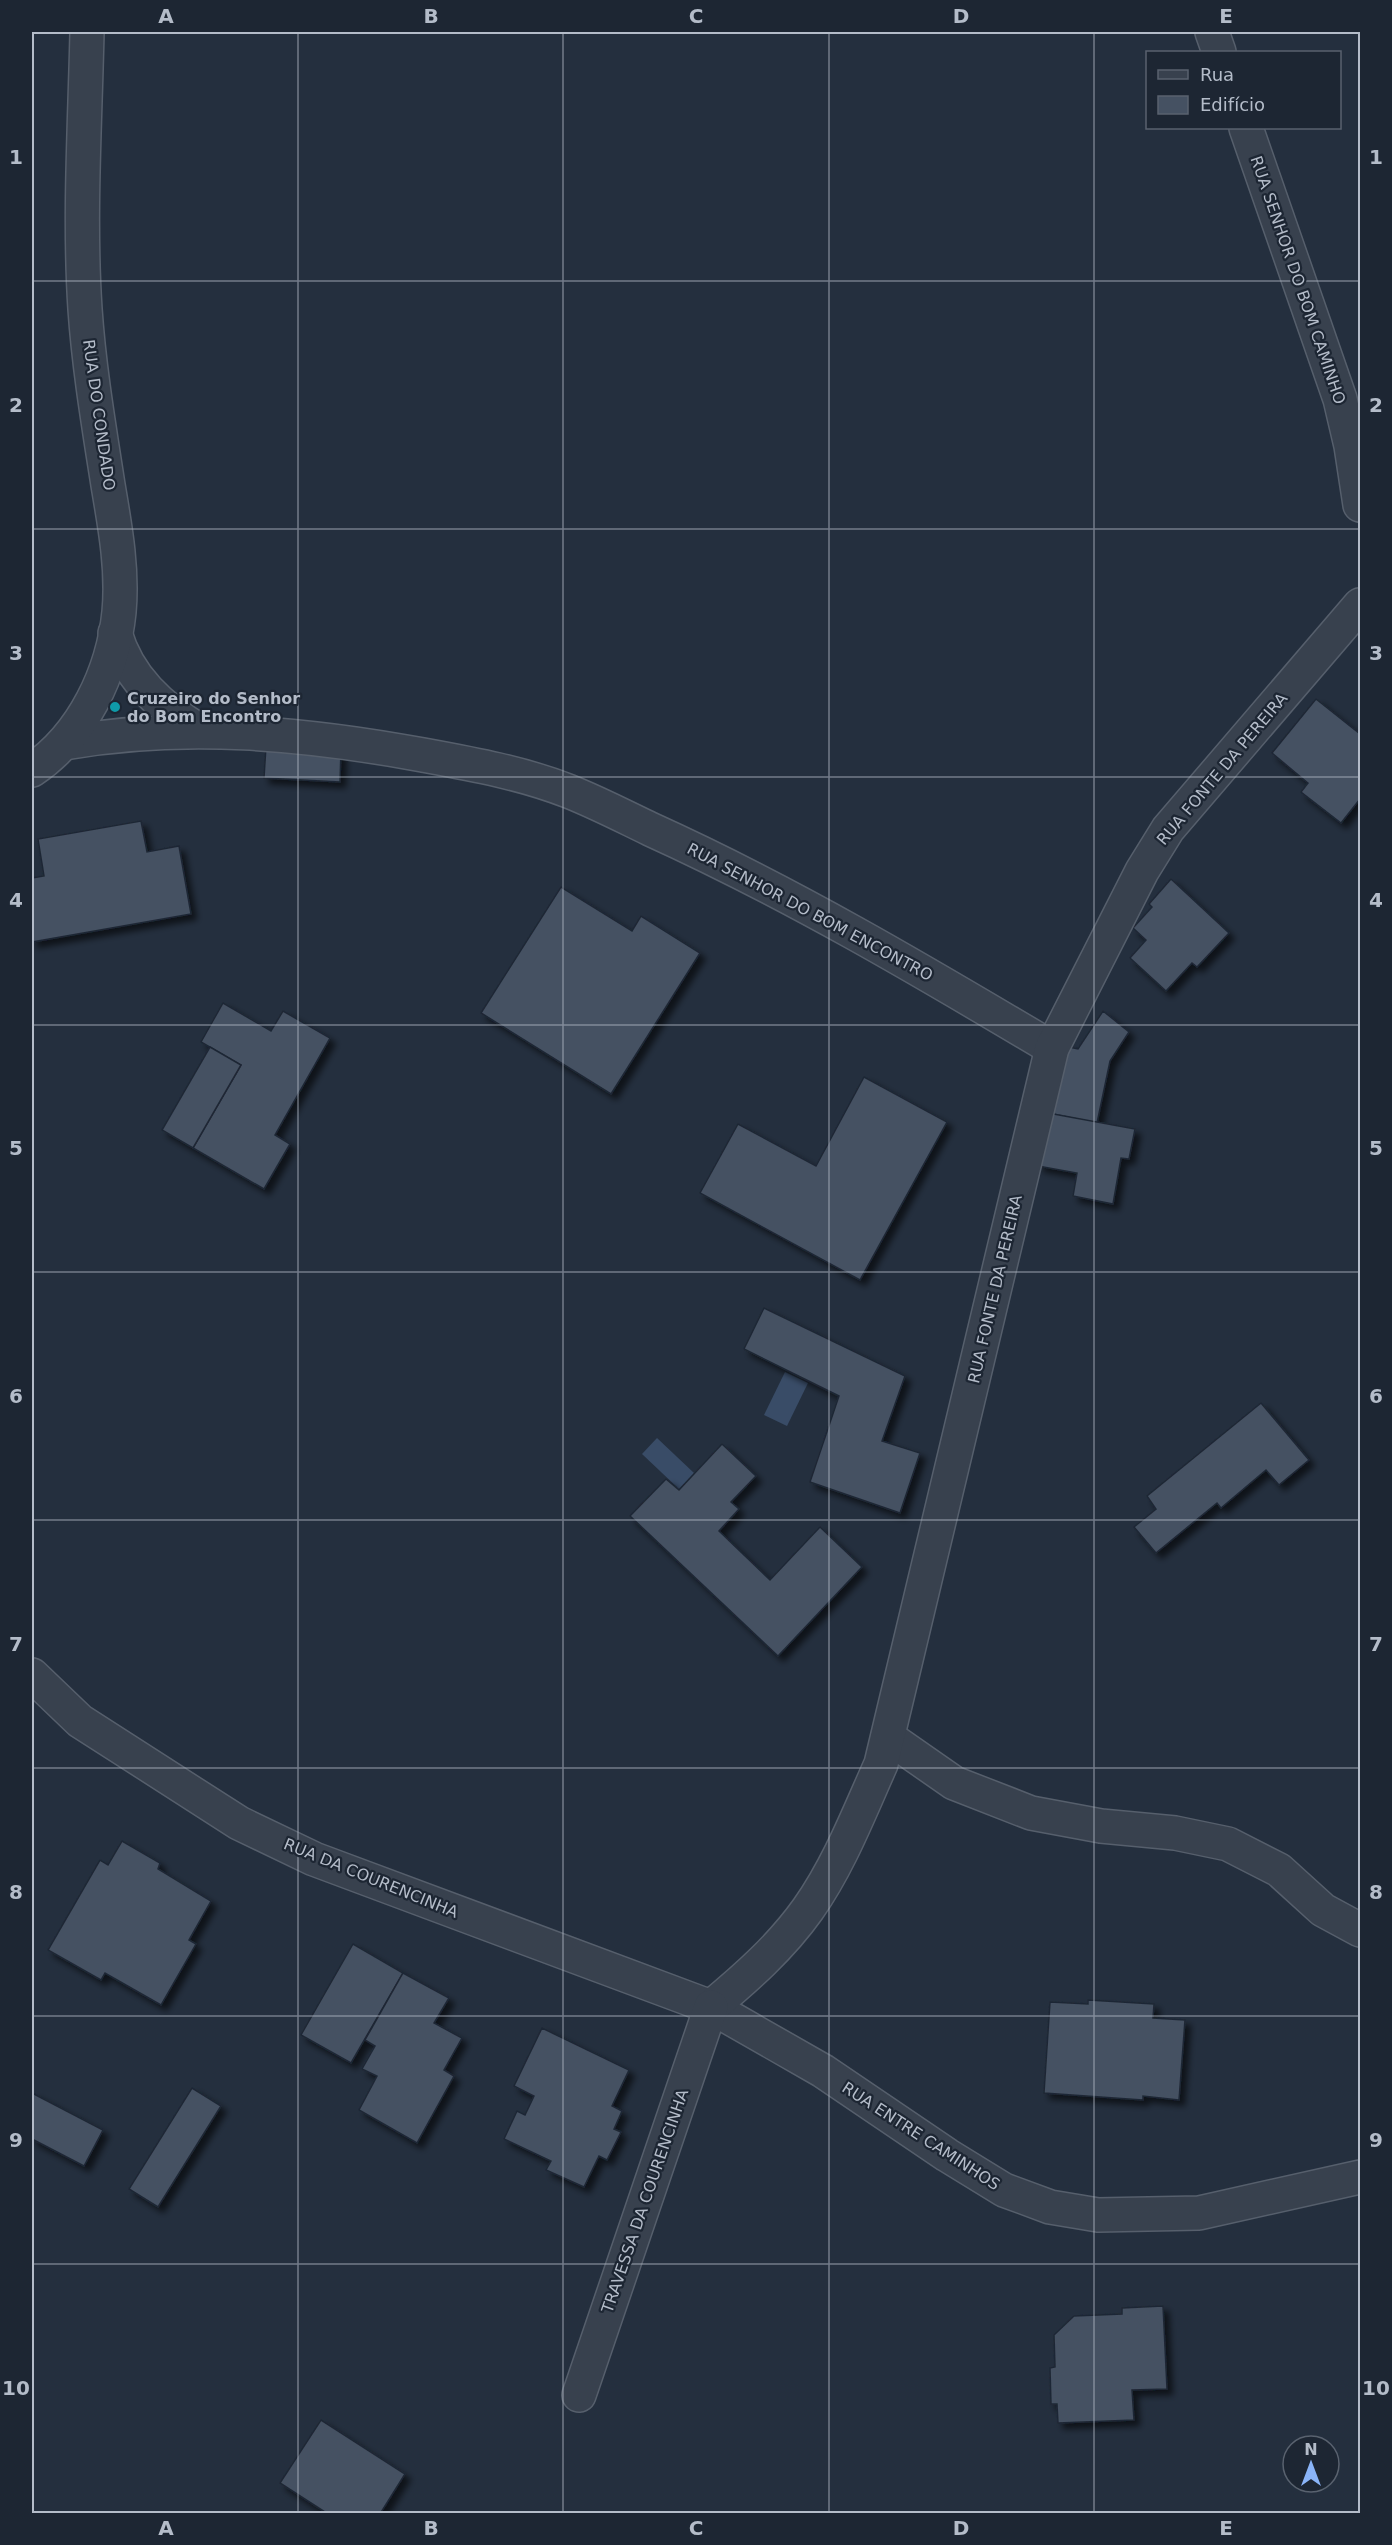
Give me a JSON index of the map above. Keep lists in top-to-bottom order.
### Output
{
  "streets": {
    "street": [
      "RUA SENHOR DO BOM CAMINHO",
      "RUA DO CONDADO",
      "RUA FONTE DA PEREIRA",
      "RUA SENHOR DO BOM ENCONTRO",
      "RUA DA COURENCINHA",
      "RUA ENTRE CAMINHOS",
      "TRAVESSA DA COURENCINHA"
    ]
  },
  "crossings": [
    ["RUA DO CONDADO", "RUA SENHOR DO BOM ENCONTRO"],
    ["RUA FONTE DA PEREIRA", "RUA SENHOR DO BOM ENCONTRO"],
    ["RUA FONTE DA PEREIRA", "RUA DA COURENCINHA"],
    ["RUA FONTE DA PEREIRA", "RUA ENTRE CAMINHOS"],
    ["RUA FONTE DA PEREIRA", "TRAVESSA DA COURENCINHA"],
    ["RUA DA COURENCINHA", "RUA ENTRE CAMINHOS"],
    ["RUA DA COURENCINHA", "TRAVESSA DA COURENCINHA"],
    ["RUA ENTRE CAMINHOS", "TRAVESSA DA COURENCINHA"]
  ],
  "places": ["Cruzeiro do Senhor do Bom Encontro"],
  "legend": ["Rua", "Edifício"],
  "north": "top",
  "grid": {
    "columns": [
      "A",
      "B",
      "C",
      "D",
      "E"
    ],
    "rows": [
      "1",
      "2",
      "3",
      "4",
      "5",
      "6",
      "7",
      "8",
      "9",
      "10"
    ]
  }
}
